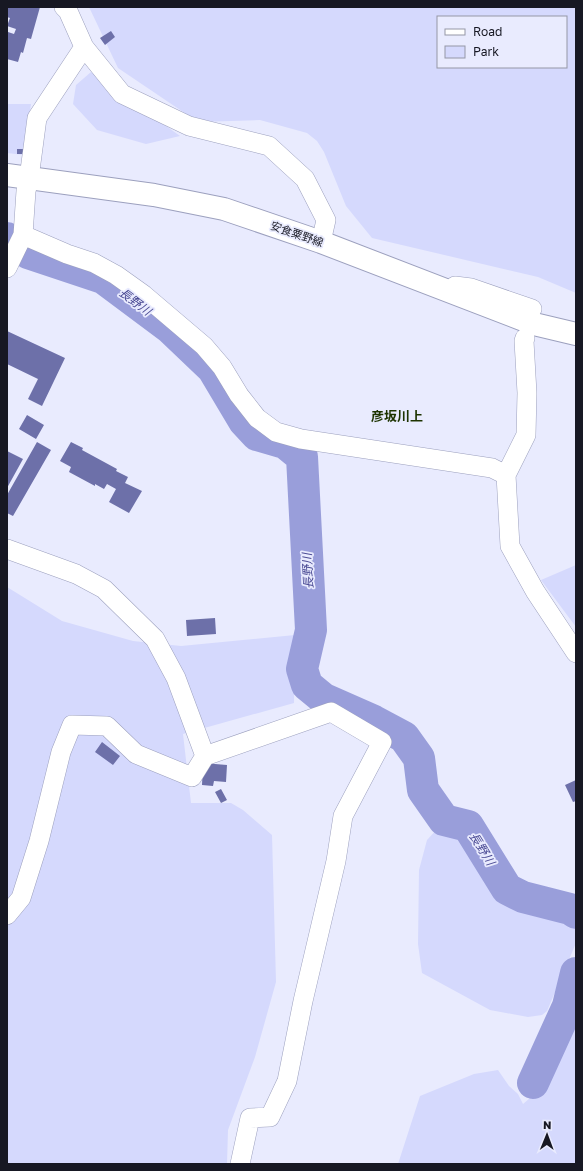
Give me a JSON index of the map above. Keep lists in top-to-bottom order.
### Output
{
  "streets": {
    "main road": ["安食粟野線"]
  },
  "districts": ["彦坂川上"],
  "water": ["長野川"],
  "legend": ["Road", "Park"],
  "north": "top"
}
